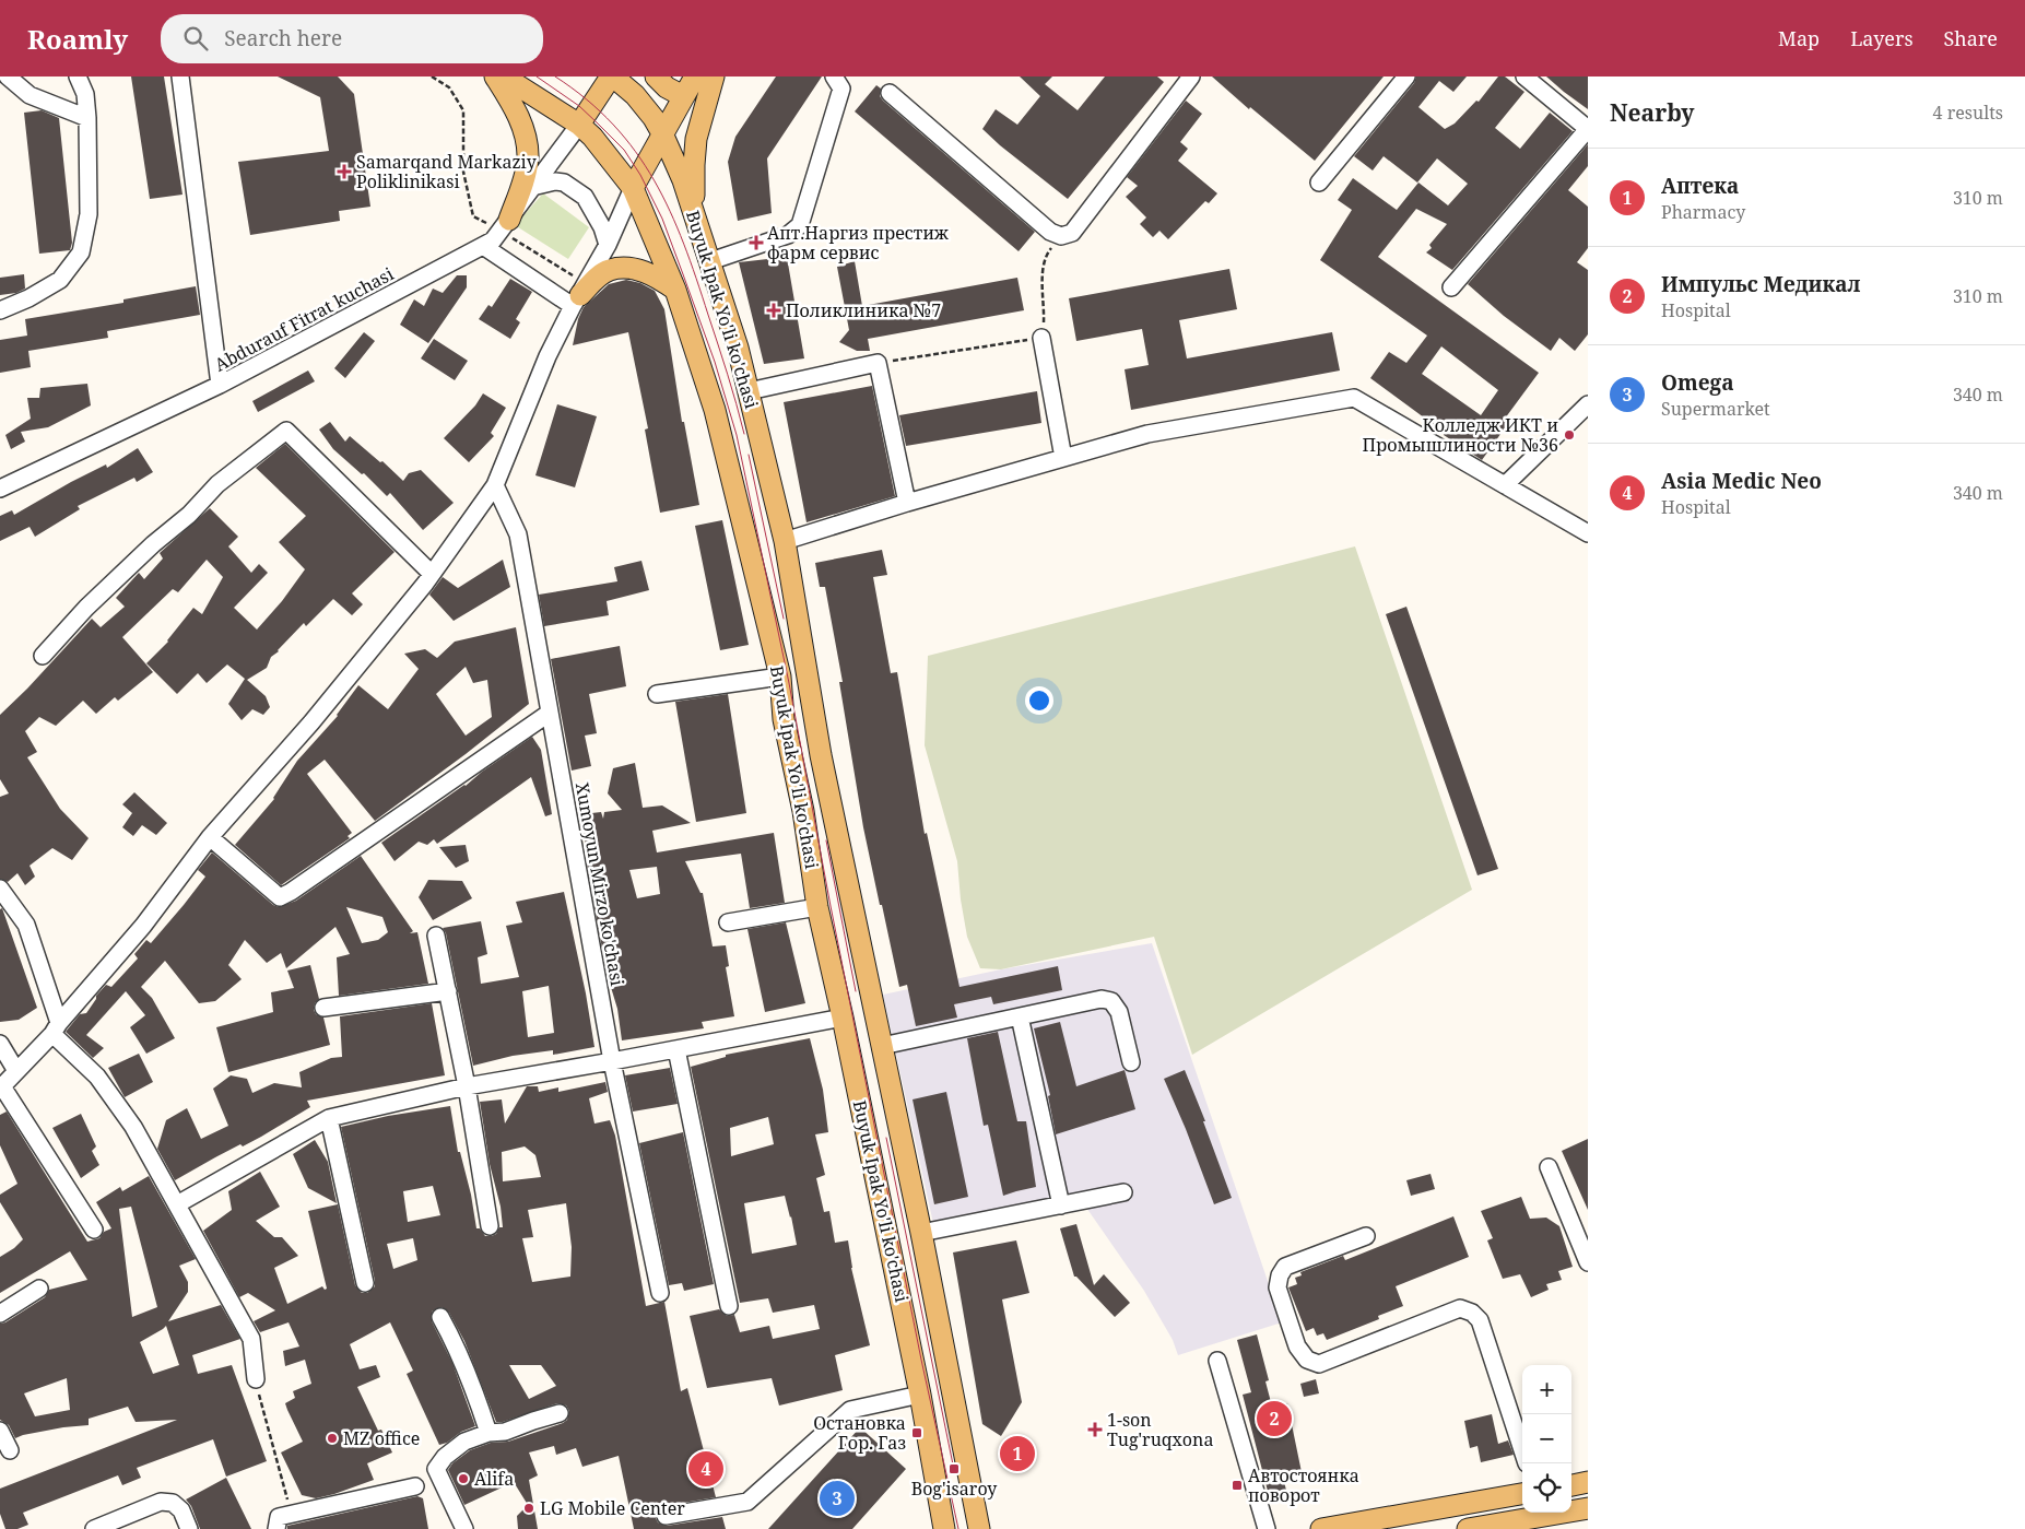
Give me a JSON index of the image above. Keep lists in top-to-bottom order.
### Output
{
  "streets": {
    "main road": ["Buyuk Ipak Yo'li ko'chasi"],
    "street": ["Abdurauf Fitrat kuchasi", "Xumoyun Mirzo ko'chasi"]
  },
  "crossings": [
    ["Buyuk Ipak Yo'li ko'chasi", "Abdurauf Fitrat kuchasi"]
  ],
  "places": {
    "health": [
      "Samarqand Markaziy Poliklinikasi",
      "Апт.Наргиз престиж фарм сервис",
      "Поликлиника №7",
      "1-son Tug'ruqxona"
    ],
    "other": [
      "Колледж ИКТ и Промышлиности №36",
      "MZ office",
      "Alifa",
      "LG Mobile Center"
    ],
    "transit": ["Остановка Гор. Газ", "Bog'isaroy", "Автостоянка поворот"]
  },
  "page": {
    "header": "Roamly",
    "search": "Search here",
    "nav": ["Map", "Layers", "Share"],
    "heading": ["Nearby", "4 results"],
    "list": [
      {
        "mark": "1",
        "name": "Аптека",
        "note": "Pharmacy",
        "value": "310 m"
      },
      {
        "mark": "2",
        "name": "Импульс Медикал",
        "note": "Hospital",
        "value": "310 m"
      },
      {
        "mark": "3",
        "name": "Omega",
        "note": "Supermarket",
        "value": "340 m"
      },
      {
        "mark": "4",
        "name": "Asia Medic Neo",
        "note": "Hospital",
        "value": "340 m"
      }
    ],
    "map_buttons": ["+", "−"],
    "pins": [
      "2",
      "1",
      "4",
      "3"
    ]
  }
}
